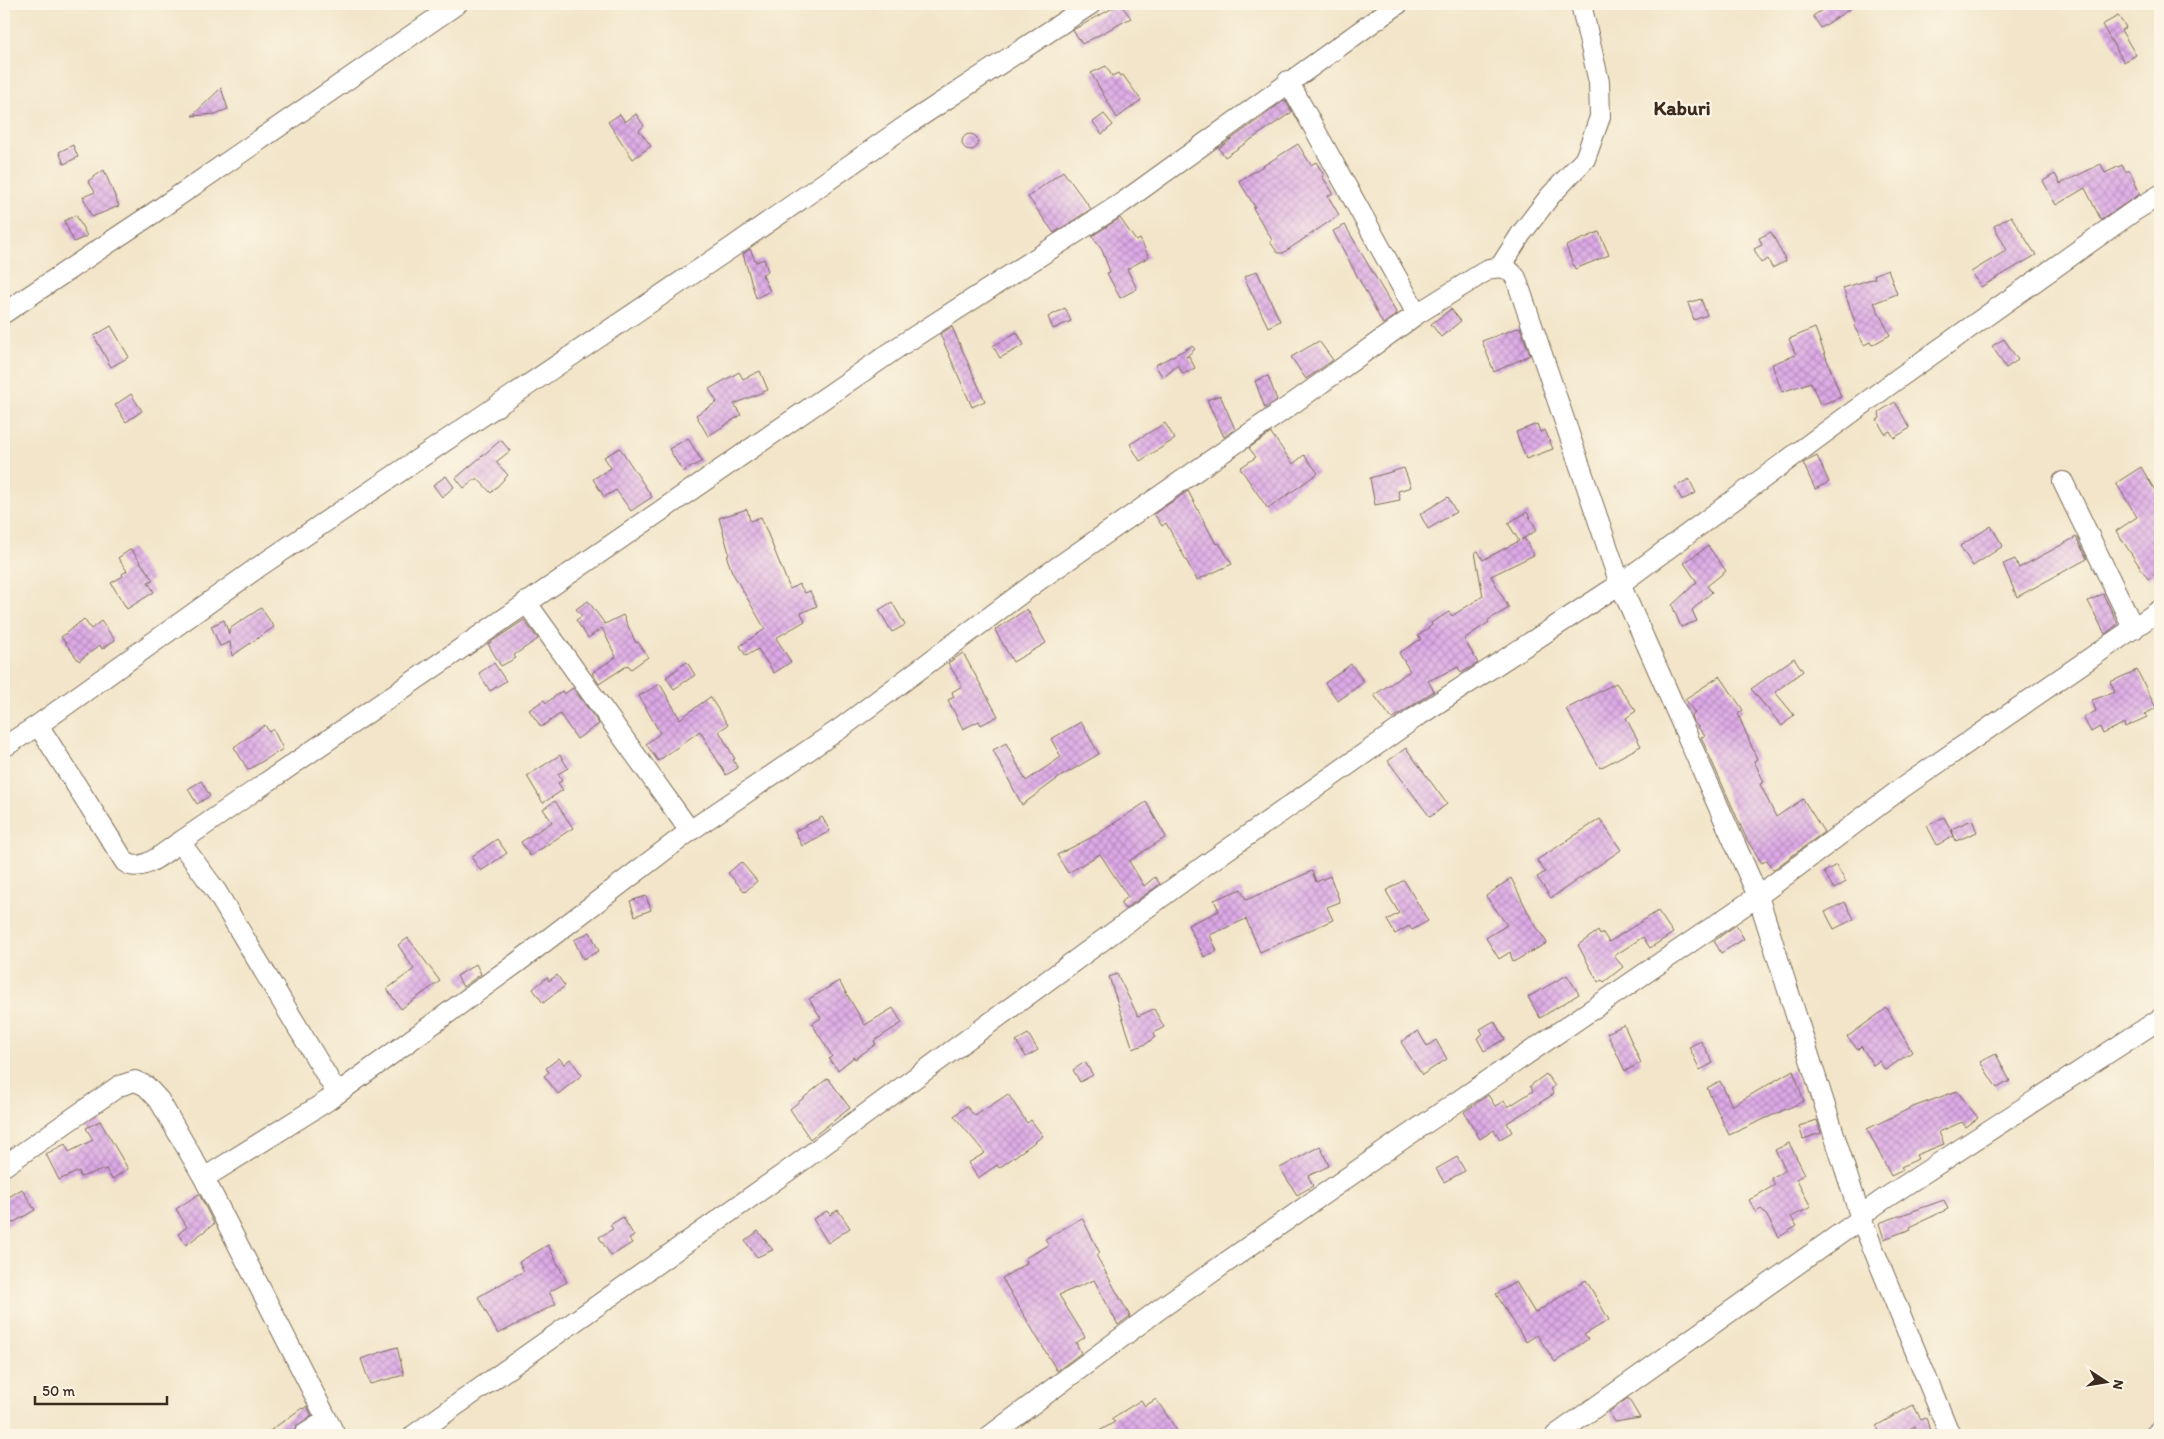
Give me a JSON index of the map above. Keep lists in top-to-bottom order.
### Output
{
  "districts": ["Kaburi"],
  "scale_bar": "50 m",
  "north": "right"
}
